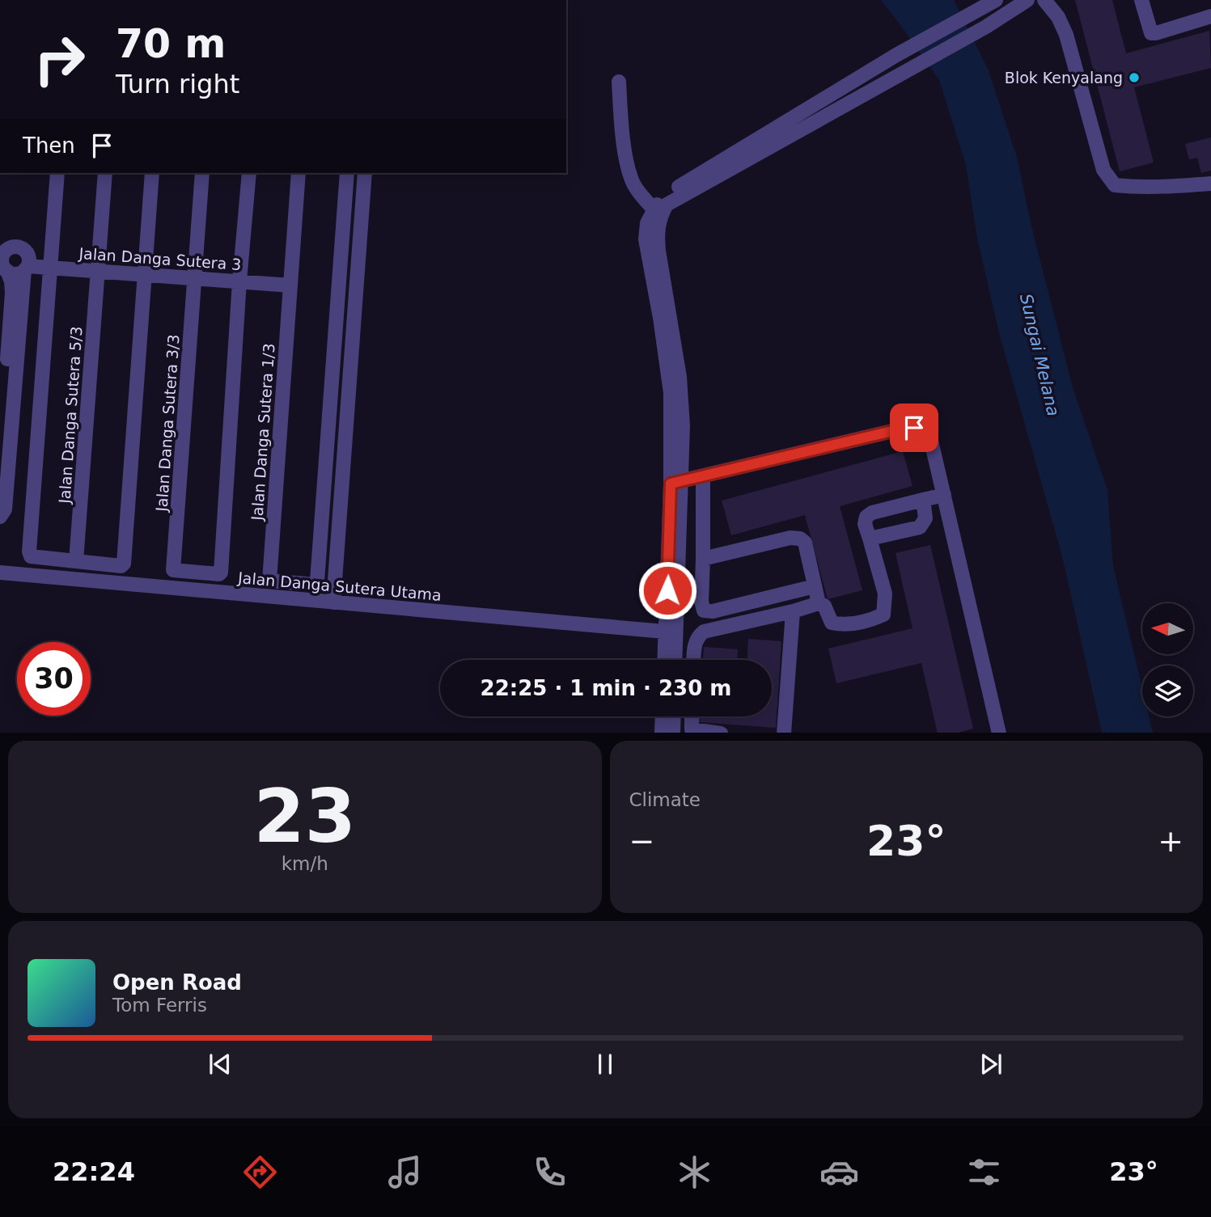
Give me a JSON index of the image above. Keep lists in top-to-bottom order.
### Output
{
  "streets": {
    "street": [
      "Jalan Danga Sutera 3",
      "Jalan Danga Sutera 5/3",
      "Jalan Danga Sutera 3/3",
      "Jalan Danga Sutera 1/3",
      "Jalan Danga Sutera Utama"
    ]
  },
  "crossings": [
    ["Jalan Danga Sutera 3", "Jalan Danga Sutera 5/3"],
    ["Jalan Danga Sutera 3", "Jalan Danga Sutera 3/3"],
    ["Jalan Danga Sutera 3", "Jalan Danga Sutera 1/3"]
  ],
  "water": ["Sungai Melana"],
  "places": ["Blok Kenyalang"],
  "north": "left",
  "page": {
    "turn": ["70 m", "Turn right"],
    "then": "Then",
    "limit": "30",
    "trip": "22:25 · 1 min · 230 m",
    "tile": [
      ["23", "km/h"],
      "Climate"
    ],
    "heat": ["−", "23°", "+"],
    "song": ["Open Road", "Tom Ferris"],
    "tabs": ["22:24", "23°"]
  }
}
